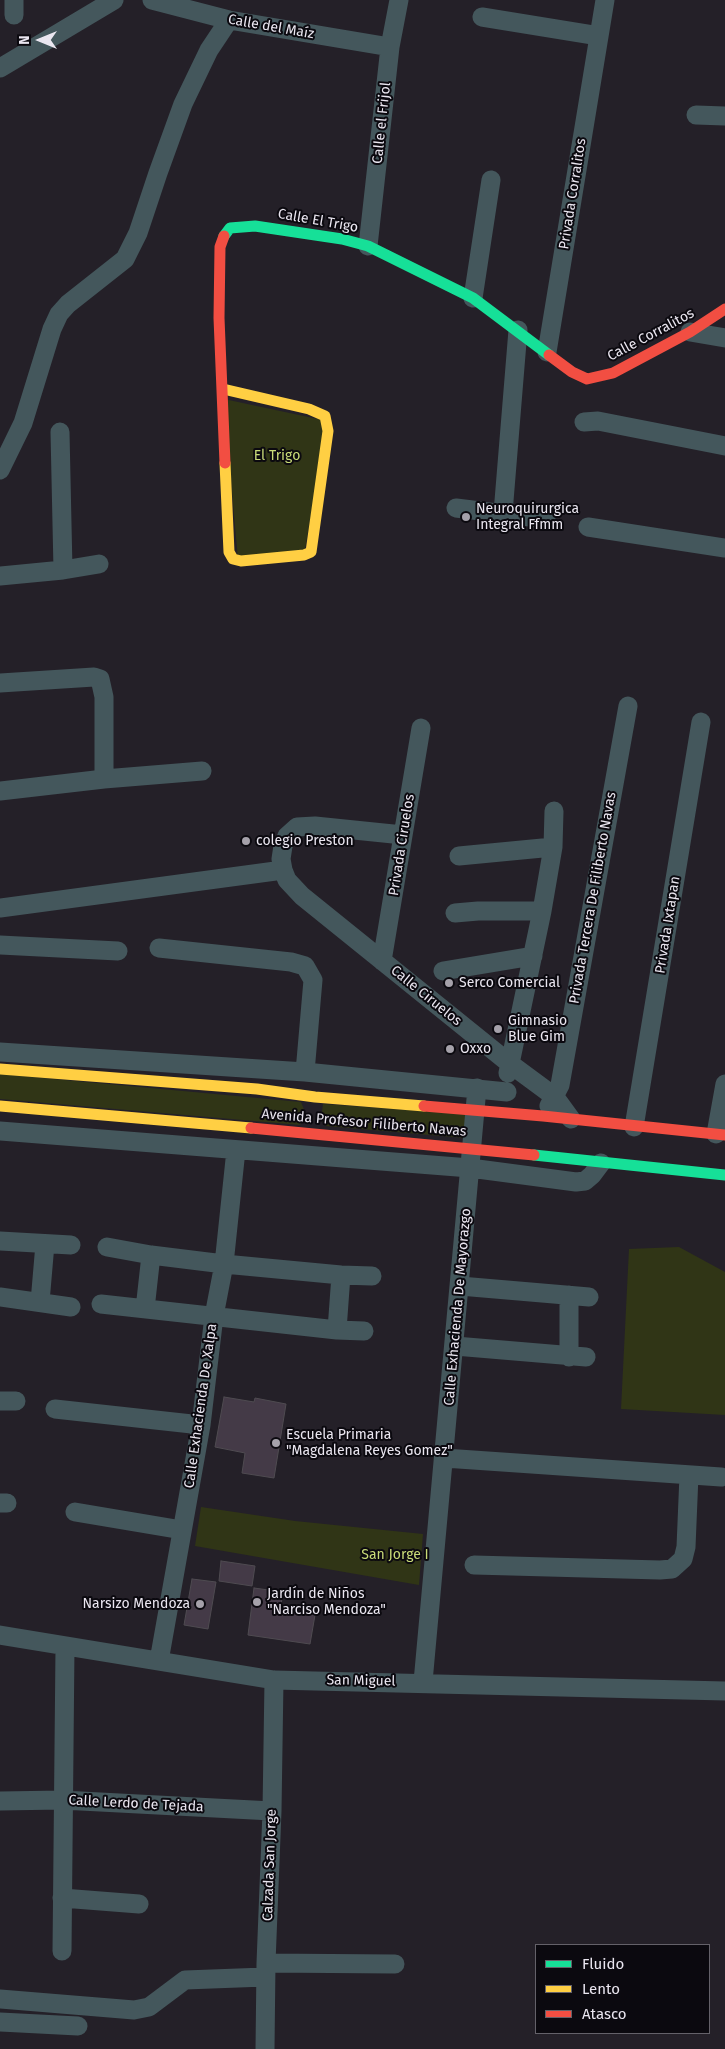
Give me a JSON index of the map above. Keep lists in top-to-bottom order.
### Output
{
  "streets": {
    "main road": ["Calle El Trigo", "Calle Corralitos", "Avenida Profesor Filiberto Navas"],
    "street": [
      "Calle del Maíz",
      "Calle el Frijol",
      "Privada Corralitos",
      "Privada Ciruelos",
      "Privada Tercera De Filiberto Navas",
      "Privada Ixtapan",
      "Calle Ciruelos",
      "Calle Exhacienda De Mayorazgo",
      "Calle Exhacienda De Xalpa",
      "San Miguel",
      "Calle Lerdo de Tejada",
      "Calzada San Jorge"
    ]
  },
  "crossings": [
    ["Calle del Maíz", "Calle el Frijol"],
    ["Calle el Frijol", "Calle El Trigo"],
    ["Privada Corralitos", "Calle El Trigo"],
    ["Calle El Trigo", "Calle Corralitos"],
    ["Privada Ciruelos", "Calle Ciruelos"],
    ["Privada Tercera De Filiberto Navas", "Calle Ciruelos"],
    ["Privada Tercera De Filiberto Navas", "Avenida Profesor Filiberto Navas"],
    ["Privada Ixtapan", "Avenida Profesor Filiberto Navas"],
    ["Calle Ciruelos", "Avenida Profesor Filiberto Navas"],
    ["Avenida Profesor Filiberto Navas", "Calle Exhacienda De Mayorazgo"],
    ["Calle Exhacienda De Mayorazgo", "San Miguel"],
    ["Calle Exhacienda De Xalpa", "San Miguel"],
    ["San Miguel", "Calzada San Jorge"],
    ["Calle Lerdo de Tejada", "Calzada San Jorge"]
  ],
  "parks": ["El Trigo", "San Jorge I"],
  "places": [
    "Neuroquirurgica Integral Ffmm",
    "colegio Preston",
    "Serco Comercial",
    "Gimnasio Blue Gim",
    "Oxxo",
    "Escuela Primaria \"Magdalena Reyes Gomez\"",
    "Jardín de Niños \"Narciso Mendoza\"",
    "Narsizo Mendoza"
  ],
  "legend": ["Fluido", "Lento", "Atasco"],
  "north": "left"
}
